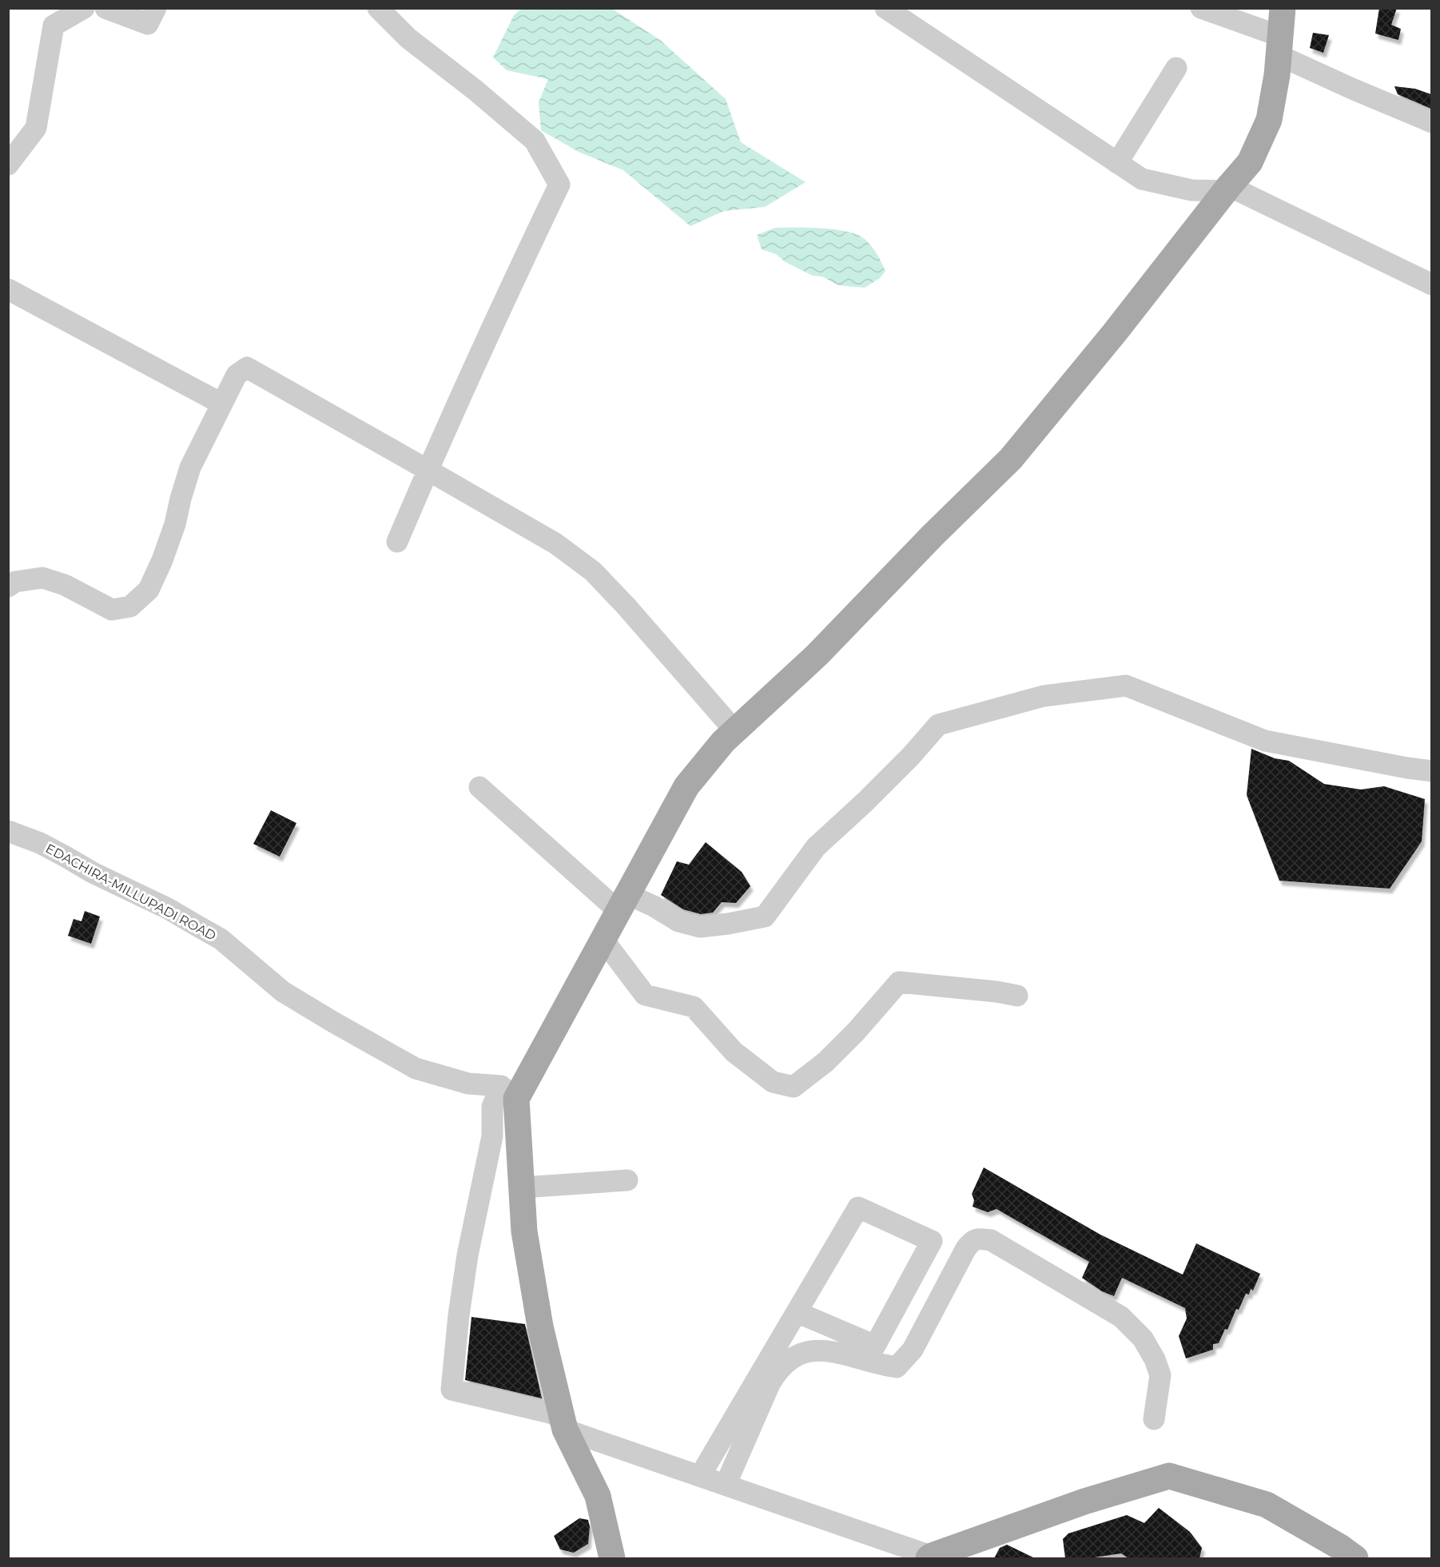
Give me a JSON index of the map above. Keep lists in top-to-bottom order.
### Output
{
  "streets": {
    "street": ["EDACHIRA-MILLUPADI ROAD"]
  }
}
